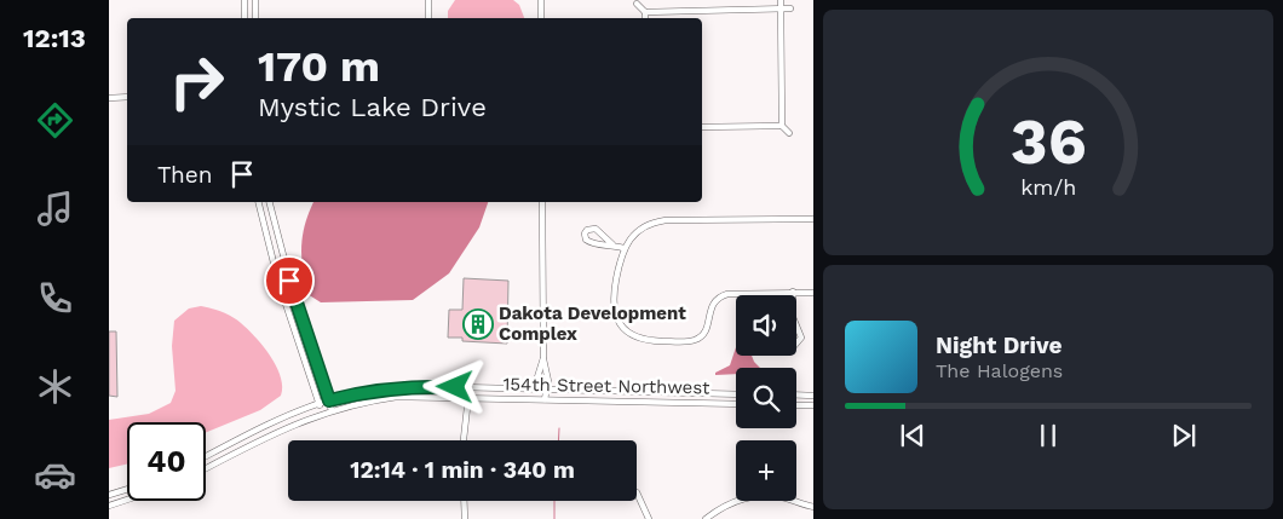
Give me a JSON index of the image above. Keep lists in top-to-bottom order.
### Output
{
  "streets": {
    "street": ["154th Street Northwest"]
  },
  "places": {
    "building": ["Dakota Development Complex"]
  },
  "page": {
    "tabs": "12:13",
    "turn": ["170 m", "Mystic Lake Drive"],
    "then": "Then",
    "map_buttons": "+",
    "song": ["Night Drive", "The Halogens"],
    "limit": "40",
    "trip": "12:14 · 1 min · 340 m",
    "gauge": ["36", "km/h"]
  }
}
